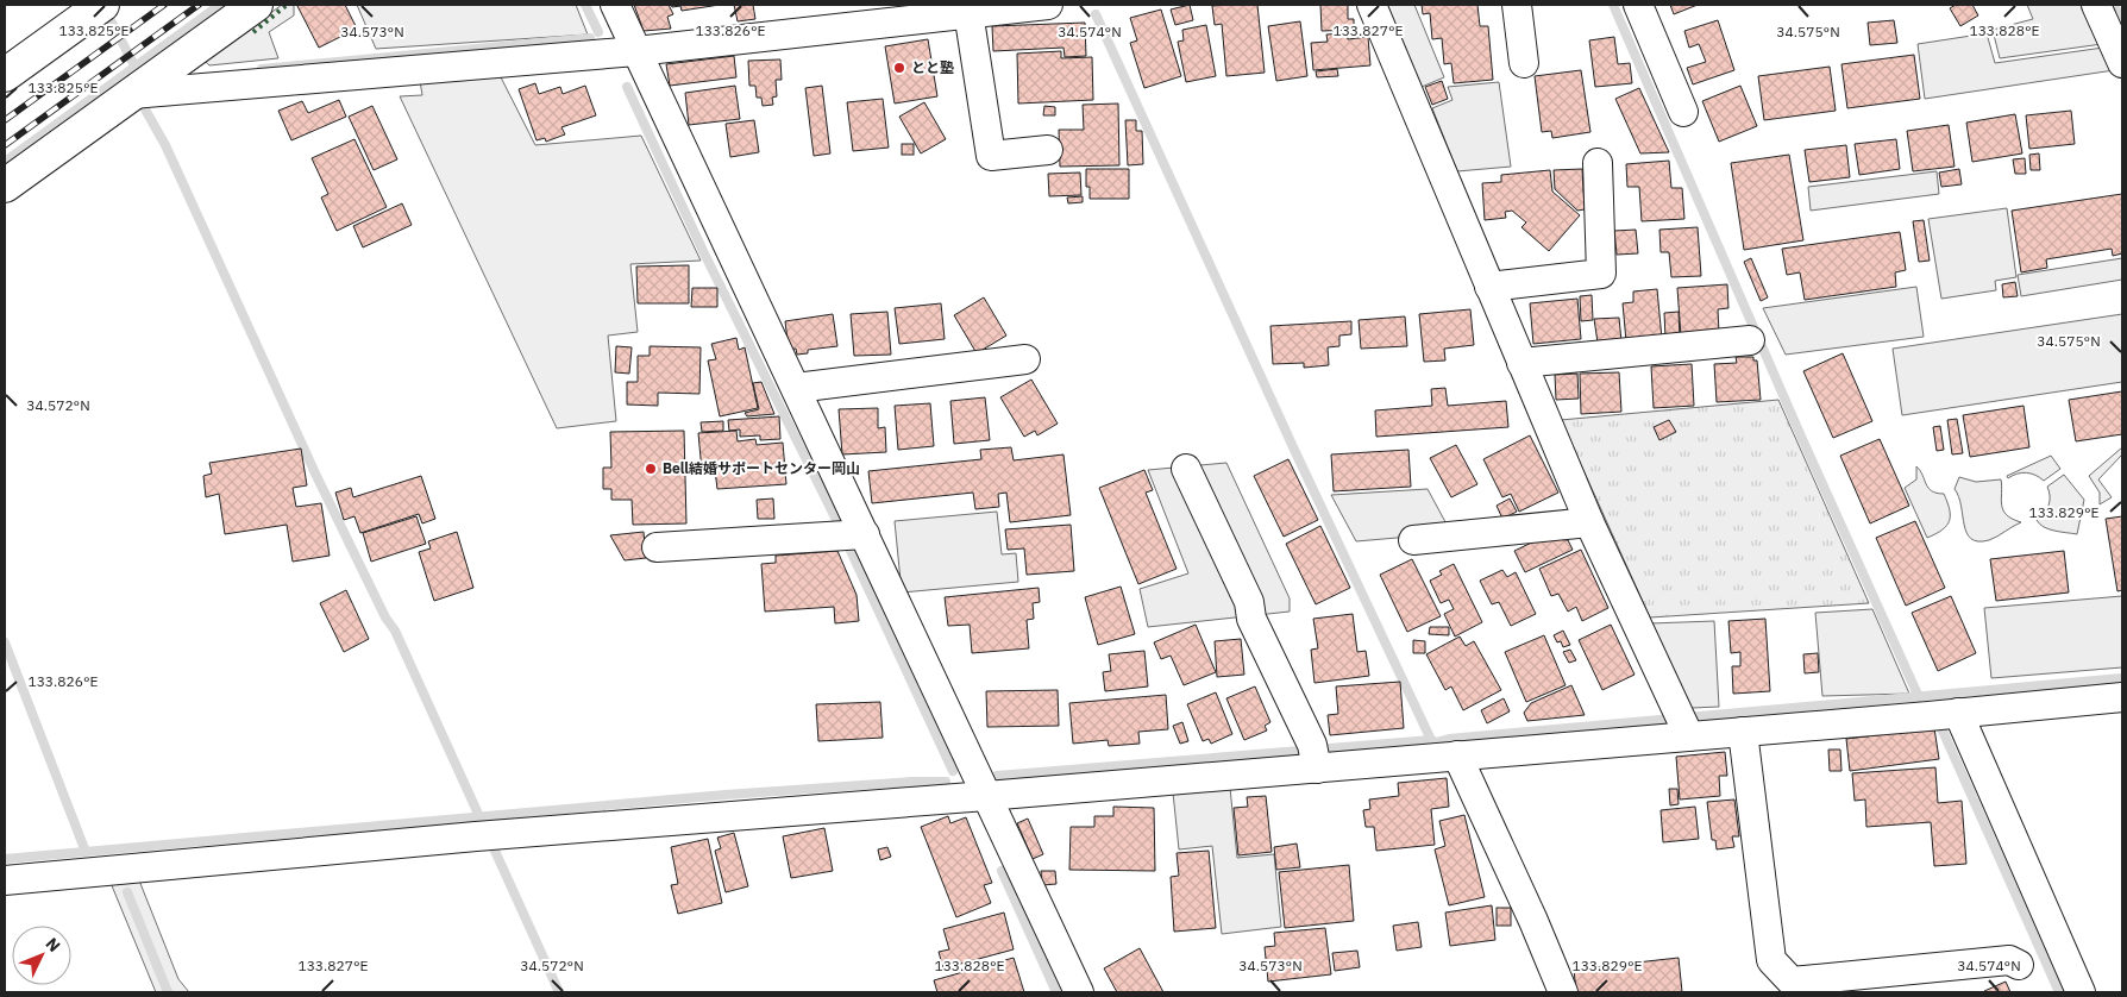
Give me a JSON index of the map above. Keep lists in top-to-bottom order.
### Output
{
  "places": ["とと塾", "Bell結婚サポートセンター岡山"],
  "north": "top right",
  "coordinates": [
    "133.825°E",
    "133.826°E",
    "133.827°E",
    "133.828°E",
    "34.574°N",
    "34.573°N",
    "34.575°N",
    "34.572°N",
    "133.829°E"
  ]
}
